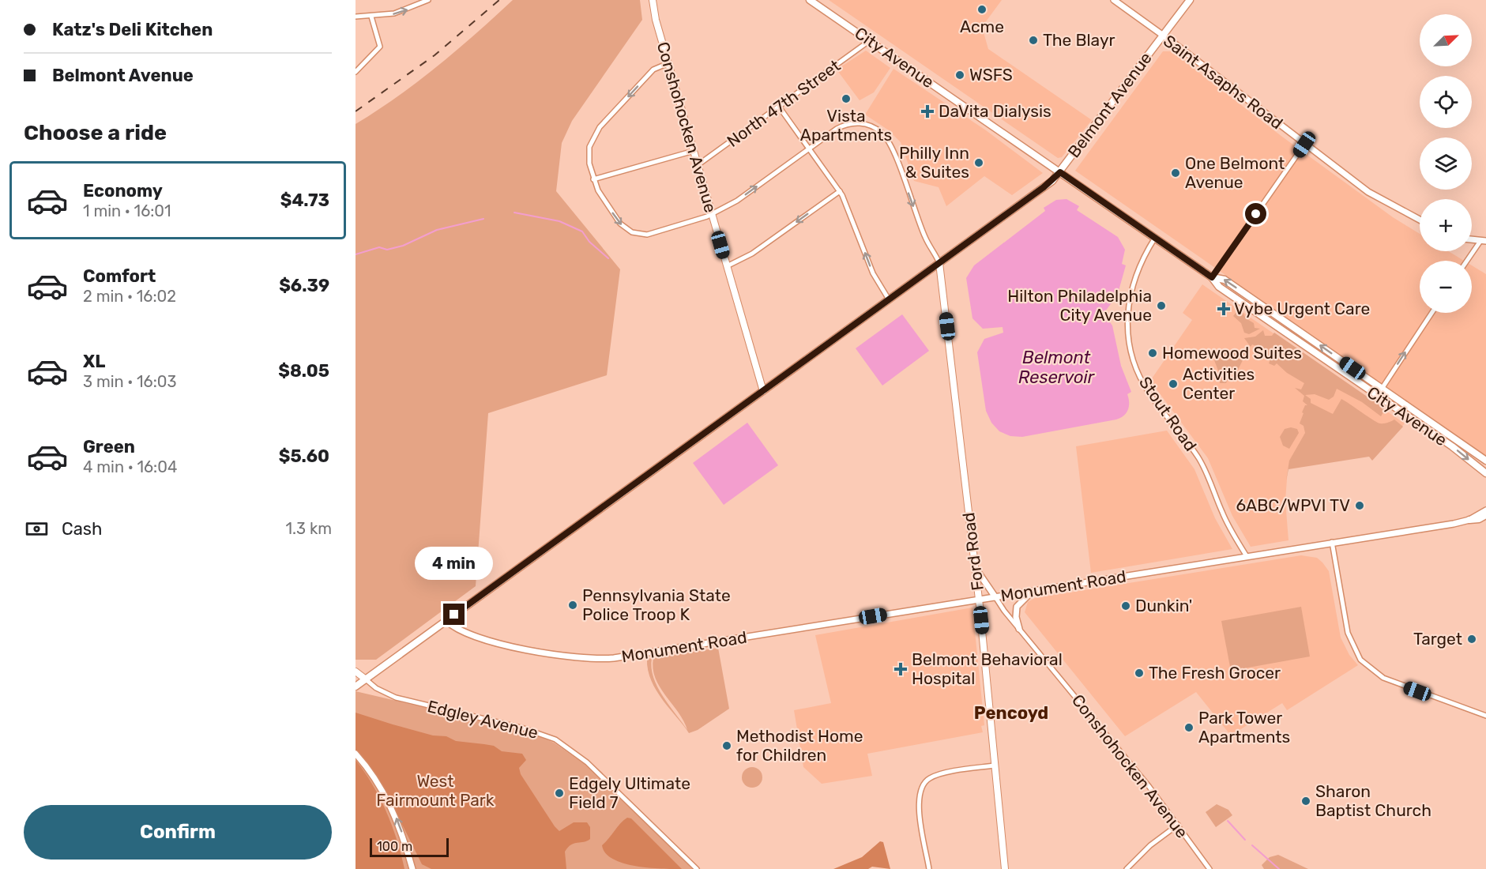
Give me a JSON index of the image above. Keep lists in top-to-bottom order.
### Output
{
  "streets": {
    "main road": [
      "City Avenue",
      "Belmont Avenue",
      "Conshohocken Avenue",
      "Ford Road"
    ],
    "street": [
      "Saint Asaphs Road",
      "North 47th Street",
      "Stout Road",
      "Monument Road",
      "Edgley Avenue"
    ]
  },
  "crossings": [
    ["City Avenue", "North 47th Street"],
    ["City Avenue", "Belmont Avenue"],
    ["City Avenue", "Stout Road"],
    ["Saint Asaphs Road", "Belmont Avenue"],
    ["North 47th Street", "Conshohocken Avenue"],
    ["Belmont Avenue", "Conshohocken Avenue"],
    ["Belmont Avenue", "Ford Road"],
    ["Belmont Avenue", "Monument Road"],
    ["Belmont Avenue", "Edgley Avenue"],
    ["Conshohocken Avenue", "Monument Road"],
    ["Stout Road", "Monument Road"],
    ["Ford Road", "Monument Road"]
  ],
  "districts": ["Pencoyd"],
  "water": ["Belmont Reservoir"],
  "parks": ["West Fairmount Park"],
  "places": {
    "other": [
      "Acme",
      "The Blayr",
      "WSFS",
      "Vista Apartments",
      "Philly Inn & Suites",
      "One Belmont Avenue",
      "Hilton Philadelphia City Avenue",
      "Homewood Suites",
      "Activities Center",
      "6ABC/WPVI TV",
      "Pennsylvania State Police Troop K",
      "Dunkin'",
      "Target",
      "The Fresh Grocer",
      "Park Tower Apartments",
      "Methodist Home for Children",
      "Edgely Ultimate Field 7",
      "Sharon Baptist Church"
    ],
    "health": ["DaVita Dialysis", "Vybe Urgent Care", "Belmont Behavioral Hospital"]
  },
  "scale_bar": "100 m",
  "north": "top right",
  "page": {
    "banner": ["Katz's Deli Kitchen", "Belmont Avenue"],
    "map_buttons": ["+", "−"],
    "heading": "Choose a ride",
    "list": [
      {
        "name": "Economy",
        "note": "1 min · 16:01",
        "value": "$4.73"
      },
      {
        "name": "Comfort",
        "note": "2 min · 16:02",
        "value": "$6.39"
      },
      {
        "name": "XL",
        "note": "3 min · 16:03",
        "value": "$8.05"
      },
      {
        "name": "Green",
        "note": "4 min · 16:04",
        "value": "$5.60"
      }
    ],
    "pay": ["Cash", "1.3 km"],
    "bubble": "4 min",
    "buttons": "Confirm",
    "scale": "100 m"
  }
}
